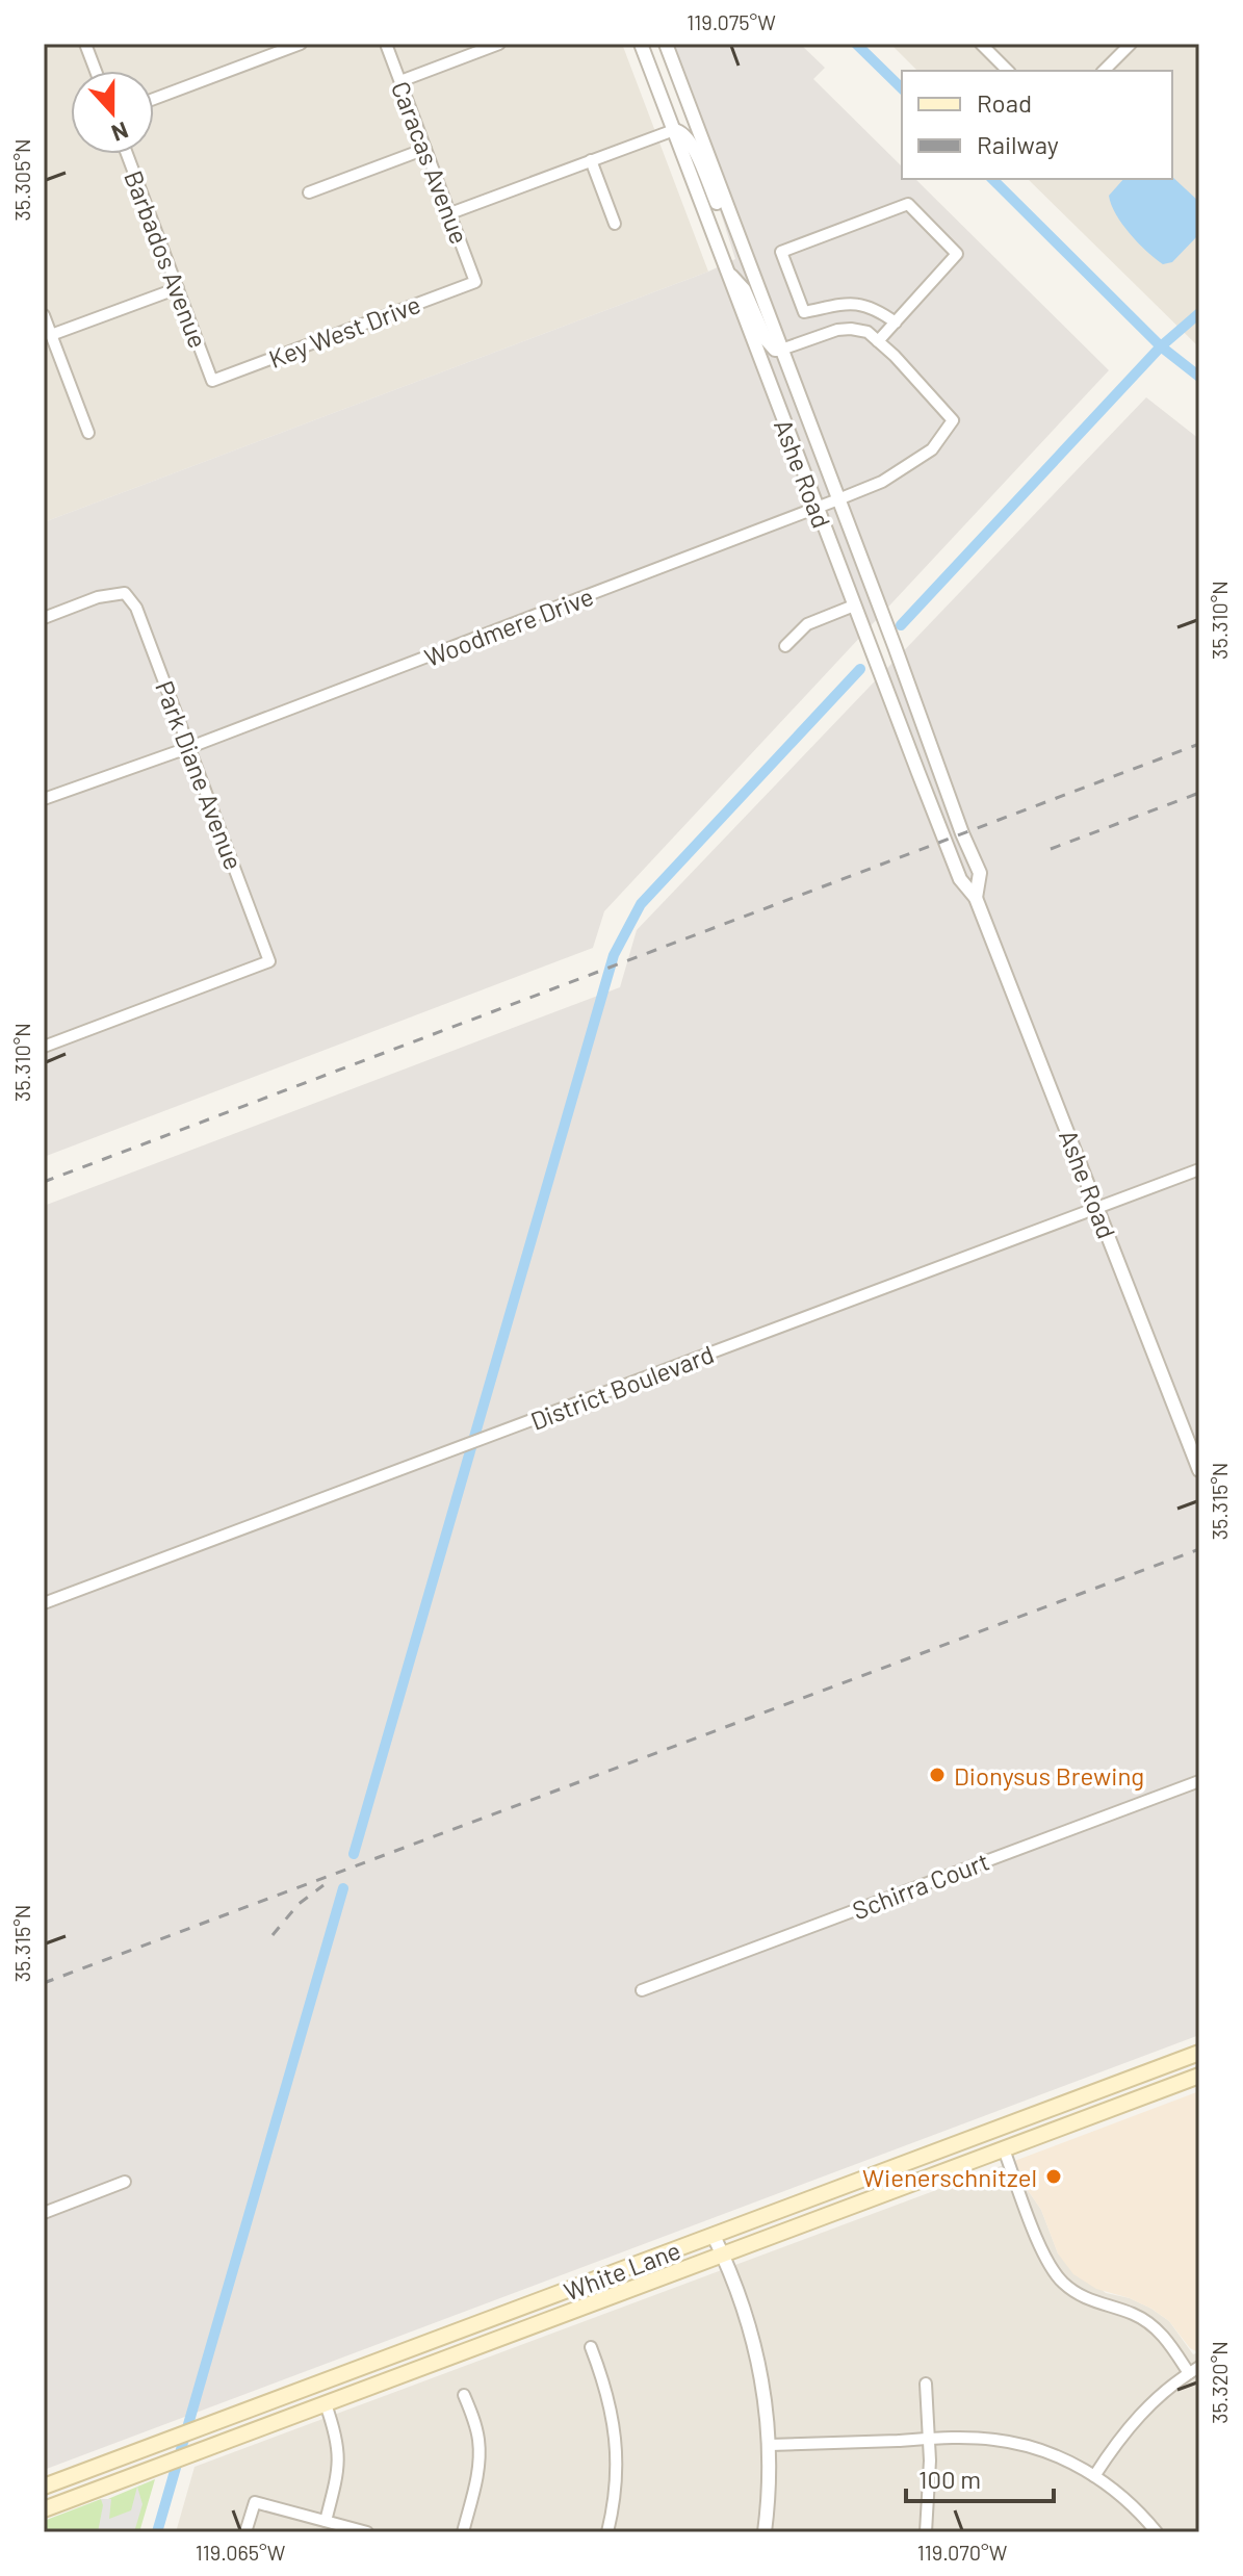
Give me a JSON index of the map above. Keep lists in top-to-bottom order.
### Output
{
  "streets": {
    "main road": ["White Lane"],
    "street": [
      "Caracas Avenue",
      "Barbados Avenue",
      "Key West Drive",
      "Ashe Road",
      "Woodmere Drive",
      "Park Diane Avenue",
      "District Boulevard",
      "Schirra Court"
    ]
  },
  "crossings": [
    ["Caracas Avenue", "Key West Drive"],
    ["Barbados Avenue", "Key West Drive"],
    ["Ashe Road", "Woodmere Drive"],
    ["Ashe Road", "District Boulevard"],
    ["Woodmere Drive", "Park Diane Avenue"]
  ],
  "places": ["Dionysus Brewing", "Wienerschnitzel"],
  "legend": ["Road", "Railway"],
  "scale_bar": "100 m",
  "north": "bottom",
  "coordinates": [
    "119.075°W",
    "35.305°N",
    "35.310°N",
    "35.315°N",
    "35.320°N",
    "119.065°W",
    "119.070°W"
  ]
}
